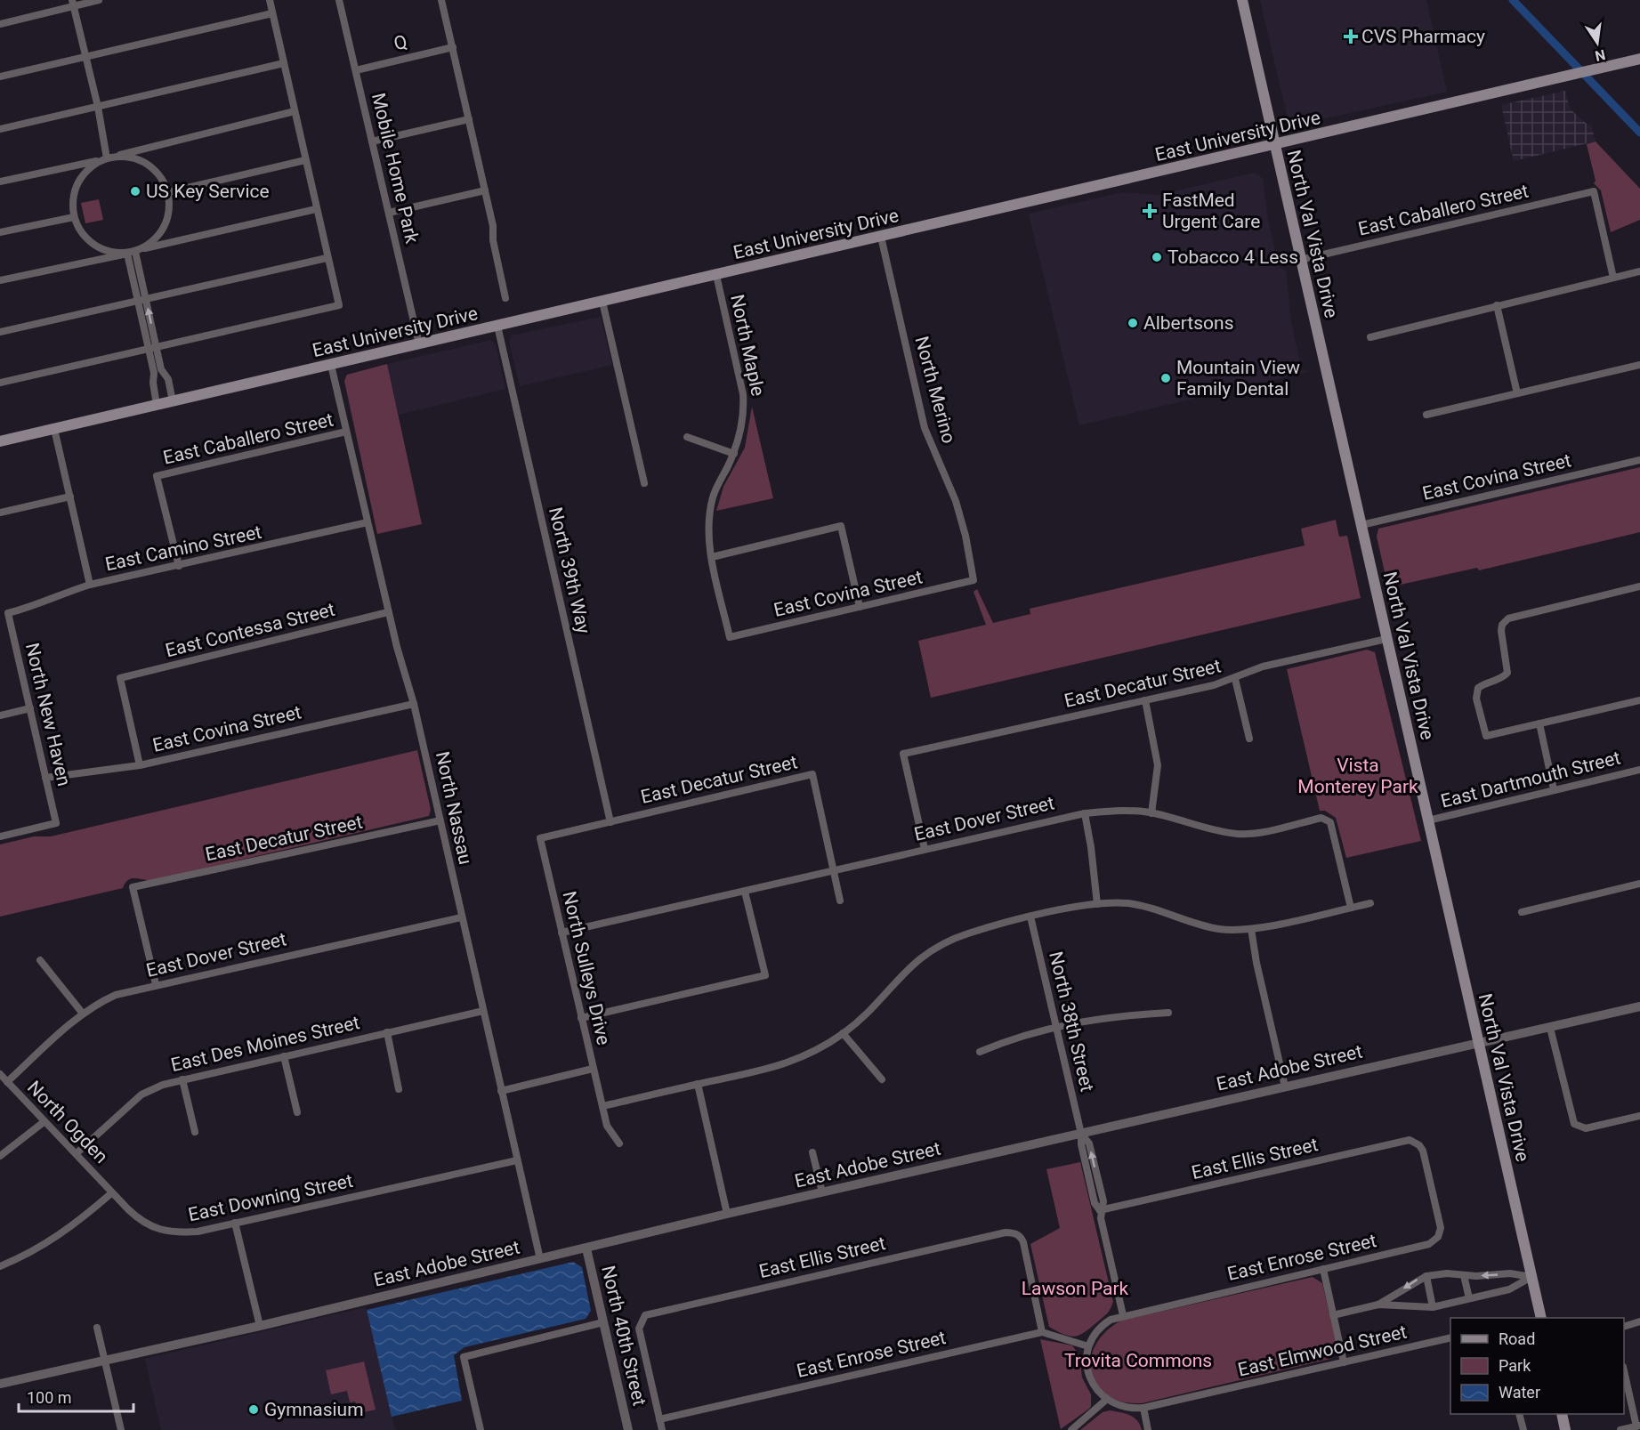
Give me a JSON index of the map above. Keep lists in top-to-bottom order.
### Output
{
  "streets": {
    "main road": ["East University Drive", "North Val Vista Drive"],
    "street": [
      "Q",
      "Mobile Home Park",
      "East Caballero Street",
      "North Maple",
      "North Merino",
      "East Covina Street",
      "East Camino Street",
      "North 39th Way",
      "East Contessa Street",
      "East Decatur Street",
      "North New Haven",
      "East Dartmouth Street",
      "North Nassau",
      "East Dover Street",
      "North Sulleys Drive",
      "North 38th Street",
      "East Des Moines Street",
      "East Adobe Street",
      "North Ogden",
      "East Ellis Street",
      "East Downing Street",
      "East Enrose Street",
      "North 40th Street",
      "East Elmwood Street"
    ]
  },
  "crossings": [
    ["Q", "Mobile Home Park"],
    ["East University Drive", "Mobile Home Park"],
    ["East University Drive", "North Val Vista Drive"],
    ["East University Drive", "North Maple"],
    ["East University Drive", "North Merino"],
    ["East University Drive", "North 39th Way"],
    ["East University Drive", "North Nassau"],
    ["East Caballero Street", "North Val Vista Drive"],
    ["East Caballero Street", "East Camino Street"],
    ["East Caballero Street", "North Nassau"],
    ["North Val Vista Drive", "East Covina Street"],
    ["North Val Vista Drive", "East Decatur Street"],
    ["North Val Vista Drive", "East Dartmouth Street"],
    ["North Val Vista Drive", "East Adobe Street"],
    ["North Maple", "East Covina Street"],
    ["North Merino", "East Covina Street"],
    ["East Covina Street", "East Contessa Street"],
    ["East Covina Street", "North New Haven"],
    ["East Covina Street", "North Nassau"],
    ["East Camino Street", "North New Haven"],
    ["East Camino Street", "North Nassau"],
    ["North 39th Way", "East Decatur Street"],
    ["East Contessa Street", "North Nassau"],
    ["East Decatur Street", "North Nassau"],
    ["East Decatur Street", "East Dover Street"],
    ["East Decatur Street", "North Sulleys Drive"],
    ["North Nassau", "East Dover Street"],
    ["North Nassau", "East Des Moines Street"],
    ["North Nassau", "East Adobe Street"],
    ["North Nassau", "East Downing Street"],
    ["East Dover Street", "North Sulleys Drive"],
    ["East Dover Street", "North Ogden"],
    ["North 38th Street", "East Adobe Street"],
    ["North 38th Street", "East Ellis Street"],
    ["North 38th Street", "East Enrose Street"],
    ["East Des Moines Street", "North Ogden"],
    ["East Adobe Street", "North 40th Street"],
    ["North Ogden", "East Downing Street"],
    ["East Ellis Street", "East Enrose Street"]
  ],
  "parks": ["Vista Monterey Park", "Lawson Park", "Trovita Commons"],
  "places": {
    "health": ["CVS Pharmacy", "FastMed Urgent Care"],
    "other": [
      "US Key Service",
      "Tobacco 4 Less",
      "Albertsons",
      "Mountain View Family Dental",
      "Gymnasium"
    ]
  },
  "legend": ["Road", "Park", "Water"],
  "scale_bar": "100 m",
  "north": "bottom"
}
